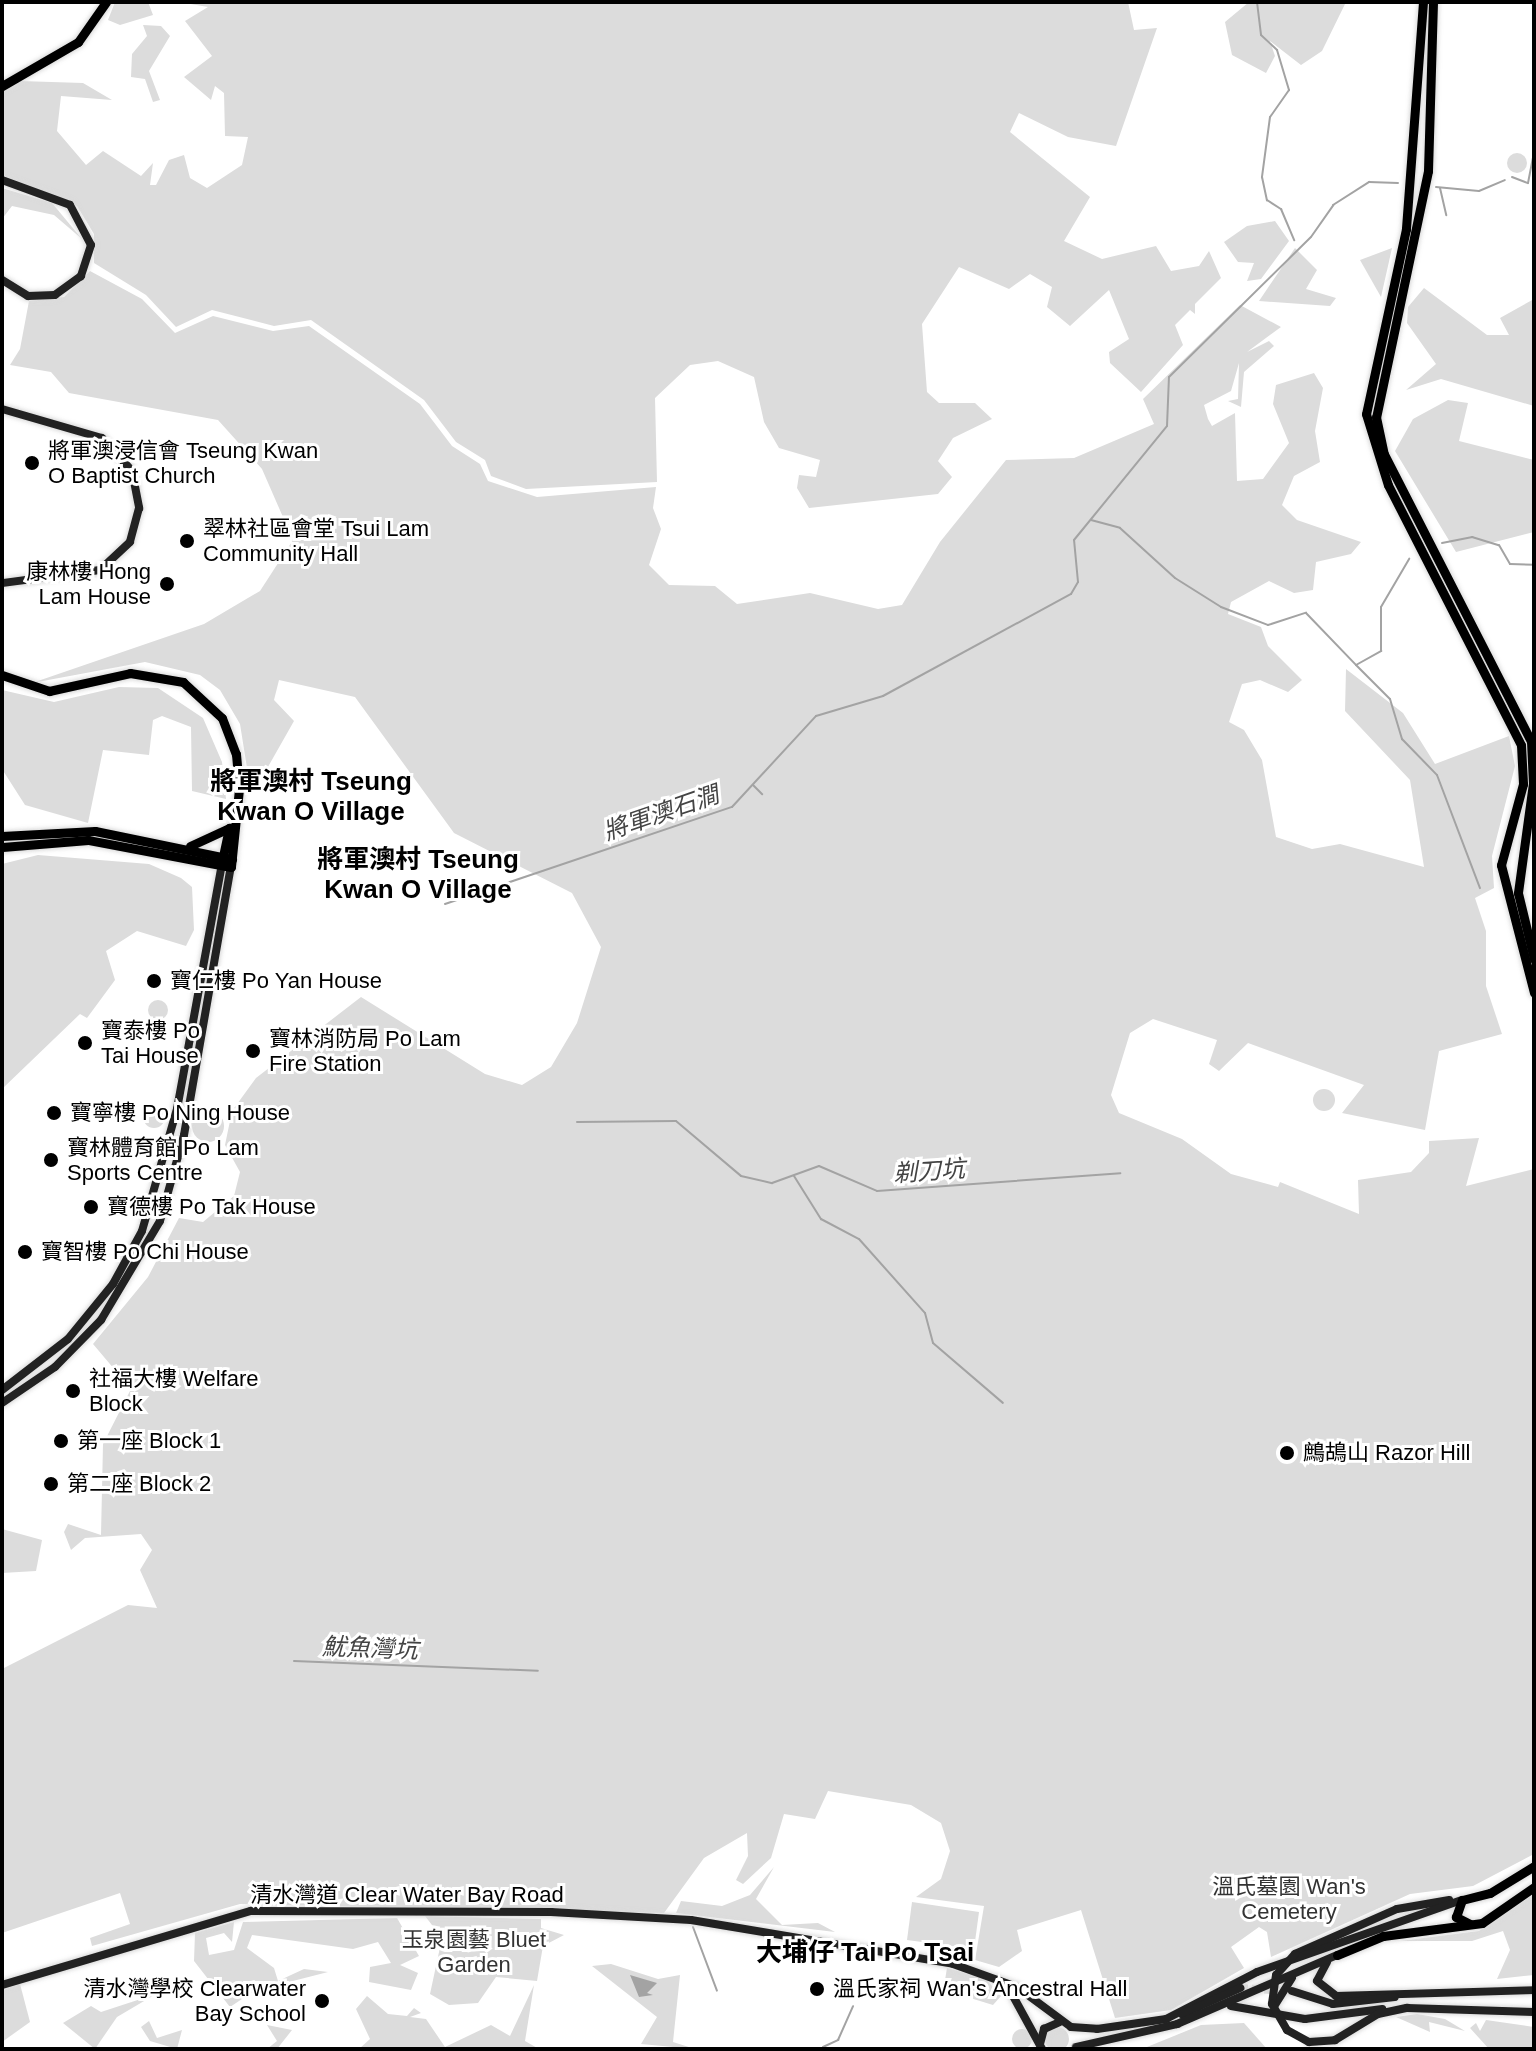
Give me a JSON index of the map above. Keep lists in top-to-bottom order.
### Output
{
  "streets": {
    "main road": ["清水灣道 Clear Water Bay Road"]
  },
  "districts": ["將軍澳村 Tseung Kwan O Village", "將軍澳村 Tseung Kwan O Village", "大埔仔 Tai Po Tsai"],
  "water": ["將軍澳石澗", "剃刀坑", "魷魚灣坑"],
  "parks": ["溫氏墓園 Wan's Cemetery", "玉泉園藝 Bluet Garden"],
  "places": [
    "將軍澳浸信會 Tseung Kwan O Baptist Church",
    "翠林社區會堂 Tsui Lam Community Hall",
    "康林樓 Hong Lam House",
    "寶仁樓 Po Yan House",
    "寶泰樓 Po Tai House",
    "寶林消防局 Po Lam Fire Station",
    "寶寧樓 Po Ning House",
    "寶林體育館 Po Lam Sports Centre",
    "寶德樓 Po Tak House",
    "寶智樓 Po Chi House",
    "社福大樓 Welfare Block",
    "第一座 Block 1",
    "鷓鴣山 Razor Hill",
    "第二座 Block 2",
    "溫氏家祠 Wan's Ancestral Hall",
    "清水灣學校 Clearwater Bay School"
  ]
}
